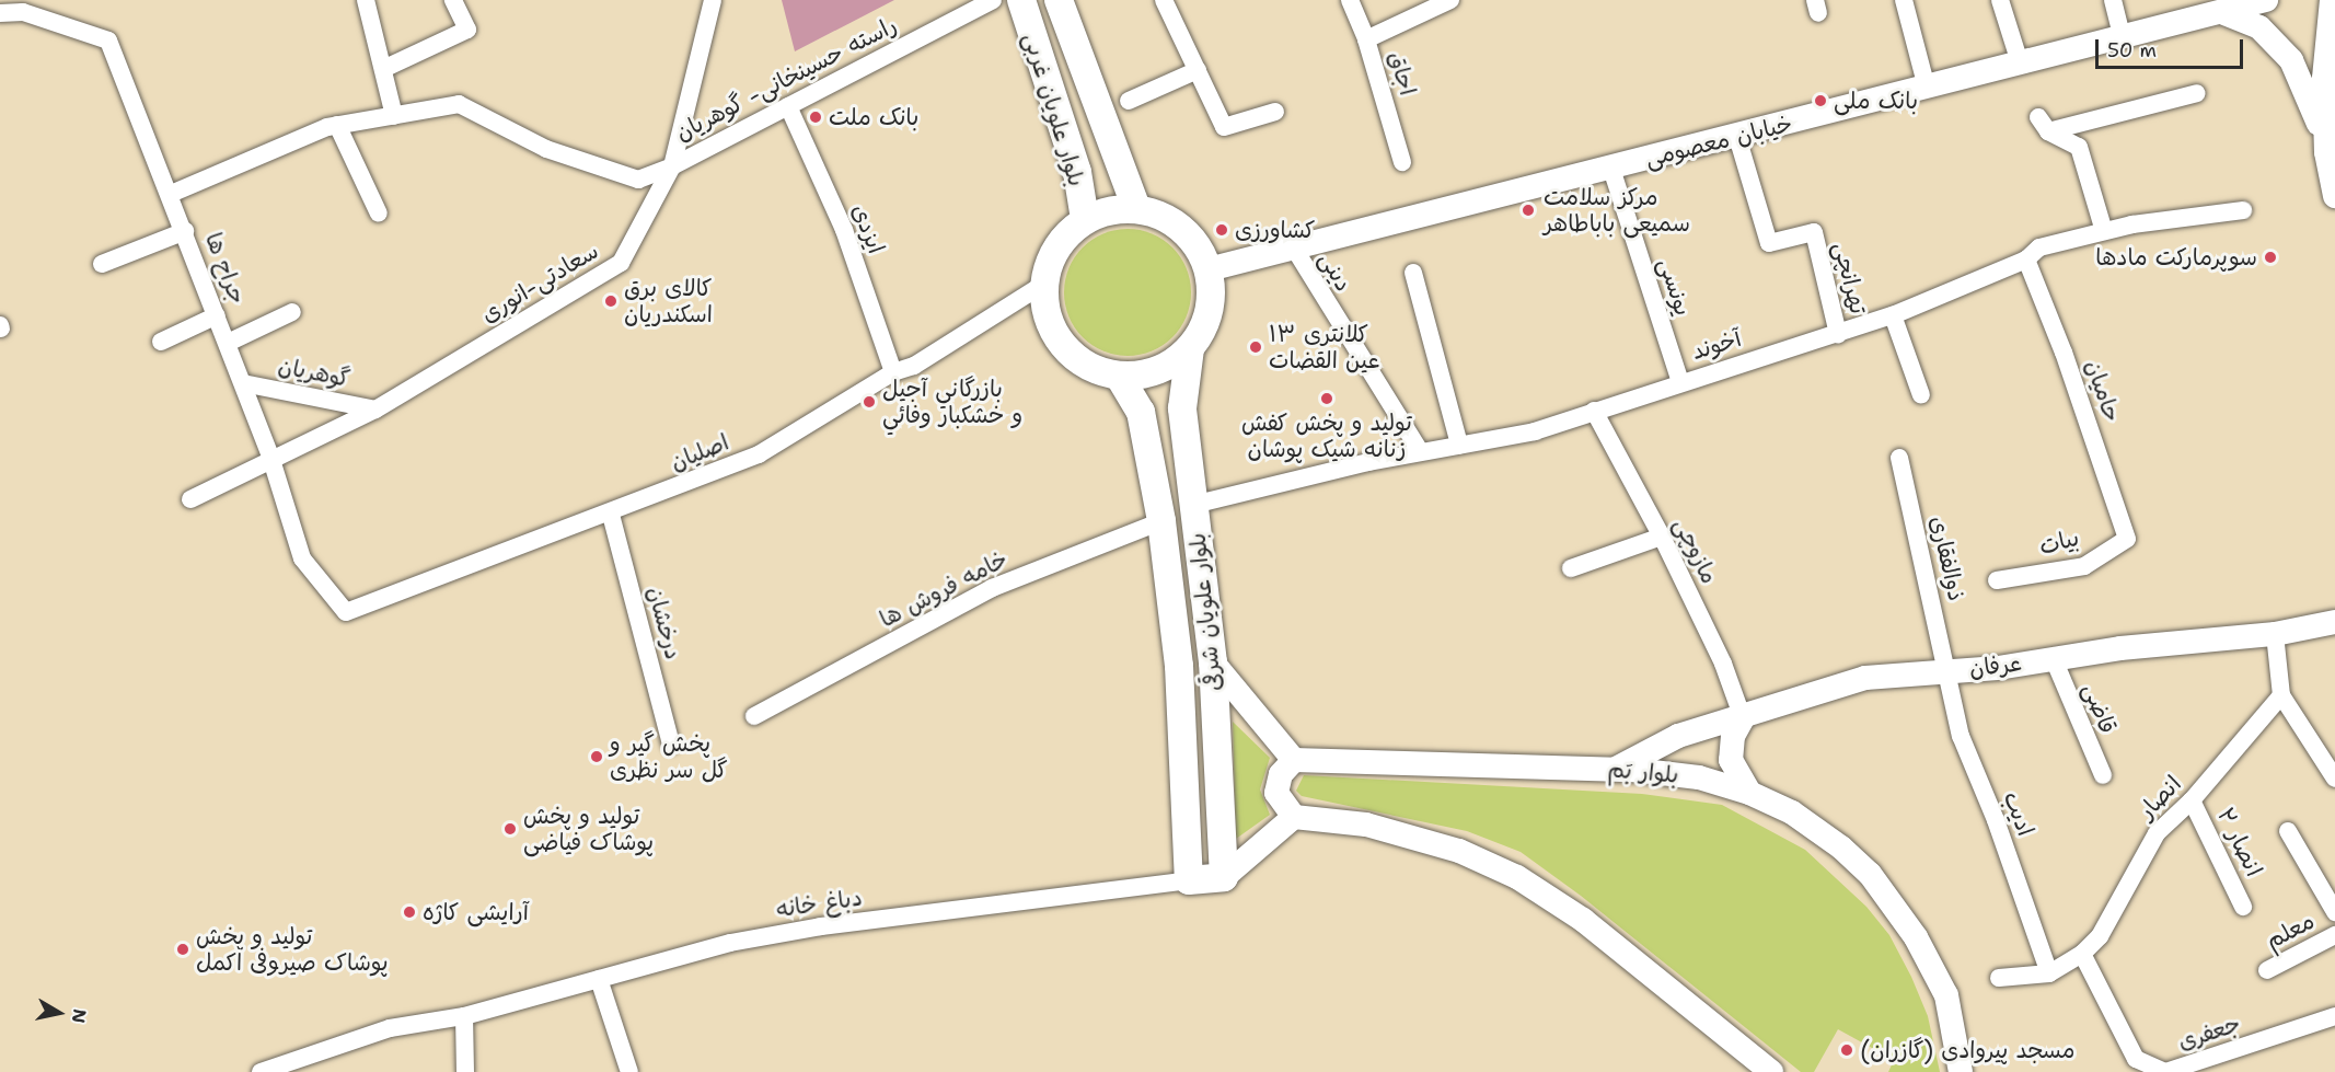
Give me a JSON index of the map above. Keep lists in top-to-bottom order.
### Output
{
  "streets": {
    "main road": [
      "بلوار علویان غربی",
      "خیابان معصومی",
      "بلوار علویان شرقی",
      "عرفان",
      "بلوار بَم"
    ],
    "street": [
      "اجاق",
      "راسته حسینخانی- گوهریان",
      "ایزدی",
      "جراح ها",
      "دینی",
      "تهرانچی",
      "سعادتی-انوری",
      "یونسی",
      "آخوند",
      "گوهریان",
      "حامیان",
      "اصلیان",
      "بیات",
      "مازوچی",
      "ذوالفقاری",
      "خامه فروش ها",
      "درخشان",
      "قاضی",
      "انصار",
      "ادیب",
      "انصار ۲",
      "دباغ خانه",
      "معلم",
      "جعفری"
    ]
  },
  "crossings": [
    ["راسته حسینخانی- گوهریان", "ایزدی"],
    ["راسته حسینخانی- گوهریان", "جراح ها"],
    ["راسته حسینخانی- گوهریان", "سعادتی-انوری"],
    ["بلوار علویان غربی", "خیابان معصومی"],
    ["بلوار علویان غربی", "اصلیان"],
    ["بلوار علویان غربی", "بلوار علویان شرقی"],
    ["خیابان معصومی", "دینی"],
    ["خیابان معصومی", "تهرانچی"],
    ["خیابان معصومی", "یونسی"],
    ["خیابان معصومی", "اصلیان"],
    ["خیابان معصومی", "بلوار علویان شرقی"],
    ["ایزدی", "اصلیان"],
    ["جراح ها", "سعادتی-انوری"],
    ["جراح ها", "گوهریان"],
    ["جراح ها", "اصلیان"],
    ["دینی", "آخوند"],
    ["تهرانچی", "آخوند"],
    ["سعادتی-انوری", "گوهریان"],
    ["یونسی", "آخوند"],
    ["آخوند", "حامیان"],
    ["آخوند", "مازوچی"],
    ["آخوند", "بلوار علویان شرقی"],
    ["حامیان", "بیات"],
    ["اصلیان", "بلوار علویان شرقی"],
    ["اصلیان", "درخشان"],
    ["مازوچی", "عرفان"],
    ["ذوالفقاری", "عرفان"],
    ["ذوالفقاری", "ادیب"],
    ["خامه فروش ها", "بلوار علویان شرقی"],
    ["بلوار علویان شرقی", "دباغ خانه"],
    ["عرفان", "قاضی"],
    ["عرفان", "بلوار بَم"],
    ["عرفان", "ادیب"],
    ["انصار", "ادیب"],
    ["انصار", "انصار ۲"],
    ["انصار", "جعفری"]
  ],
  "places": [
    "بانک ملی",
    "بانک ملت",
    "مرکز سلامت سمیعی باباطاهر",
    "کشاورزی",
    "سوپرمارکت مادها",
    "کالای برق اسکندریان",
    "کلانتری ۱۳ عین القضات",
    "تولید و پخش کفش زنانه شیک پوشان",
    "بازرگاني آجيل و خشكبار وفائي",
    "پخش گیر و گل سر نظری",
    "تولید و پخش پوشاک فیاضی",
    "آرایشی کاژه",
    "تولید و پخش پوشاک صیروفی اکمل",
    "مسجد پیروادی (گازران)"
  ],
  "scale_bar": "50 m",
  "north": "right"
}
